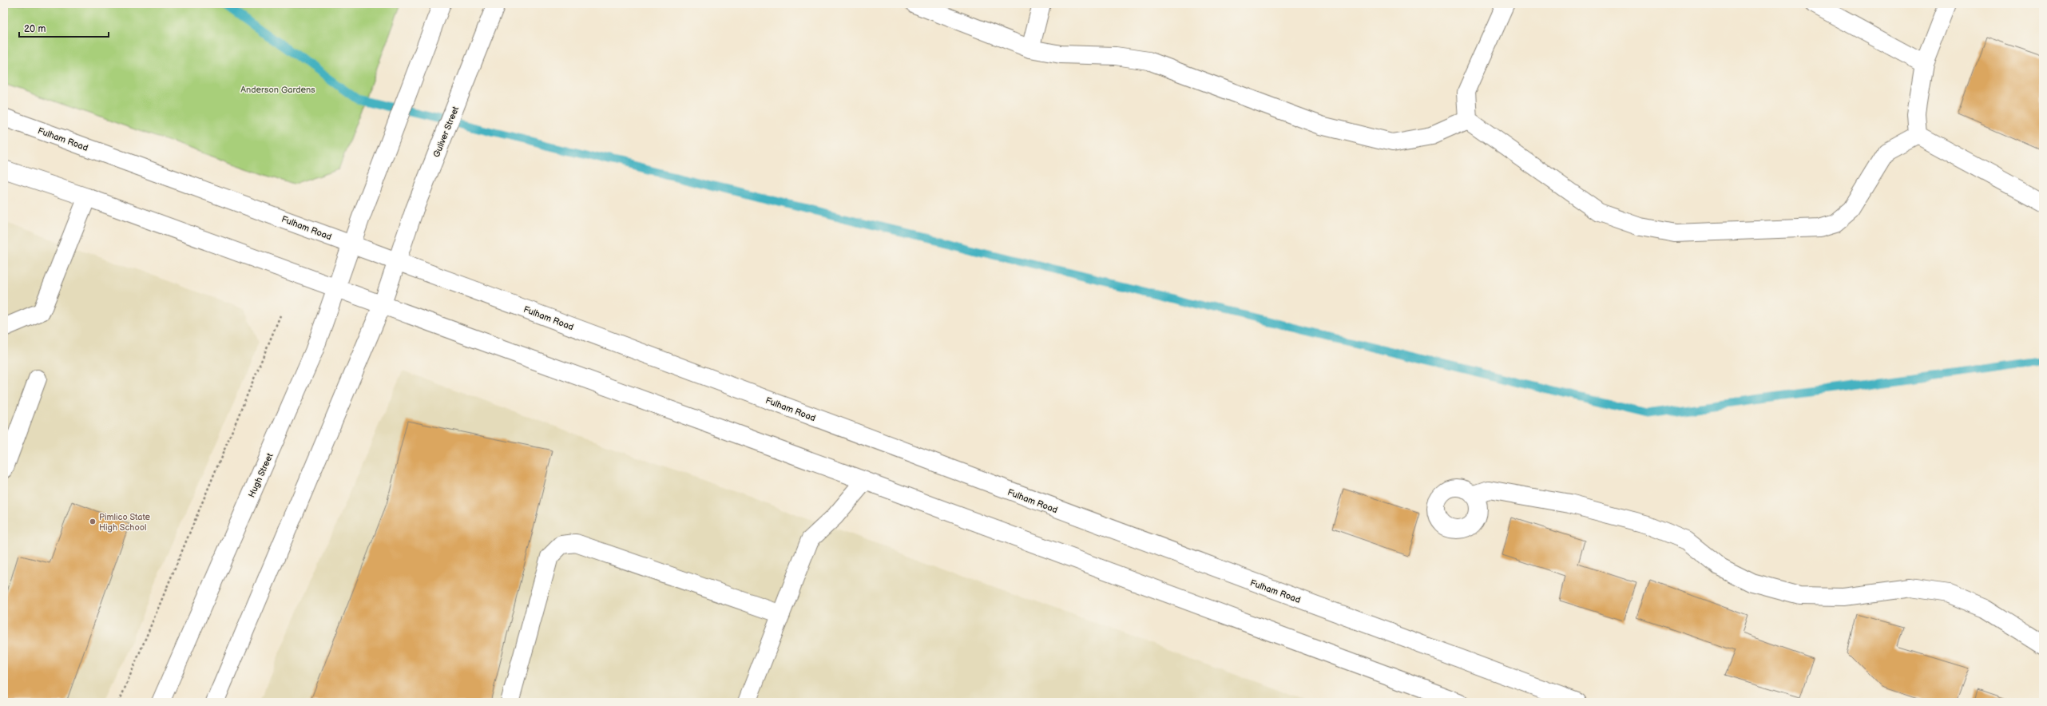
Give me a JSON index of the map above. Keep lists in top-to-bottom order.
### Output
{
  "streets": {
    "street": ["Guliver Street", "Fulham Road", "Hugh Street"]
  },
  "crossings": [
    ["Guliver Street", "Fulham Road"],
    ["Fulham Road", "Hugh Street"]
  ],
  "parks": ["Anderson Gardens"],
  "places": ["Pimlico State High School"],
  "scale_bar": "20 m"
}
